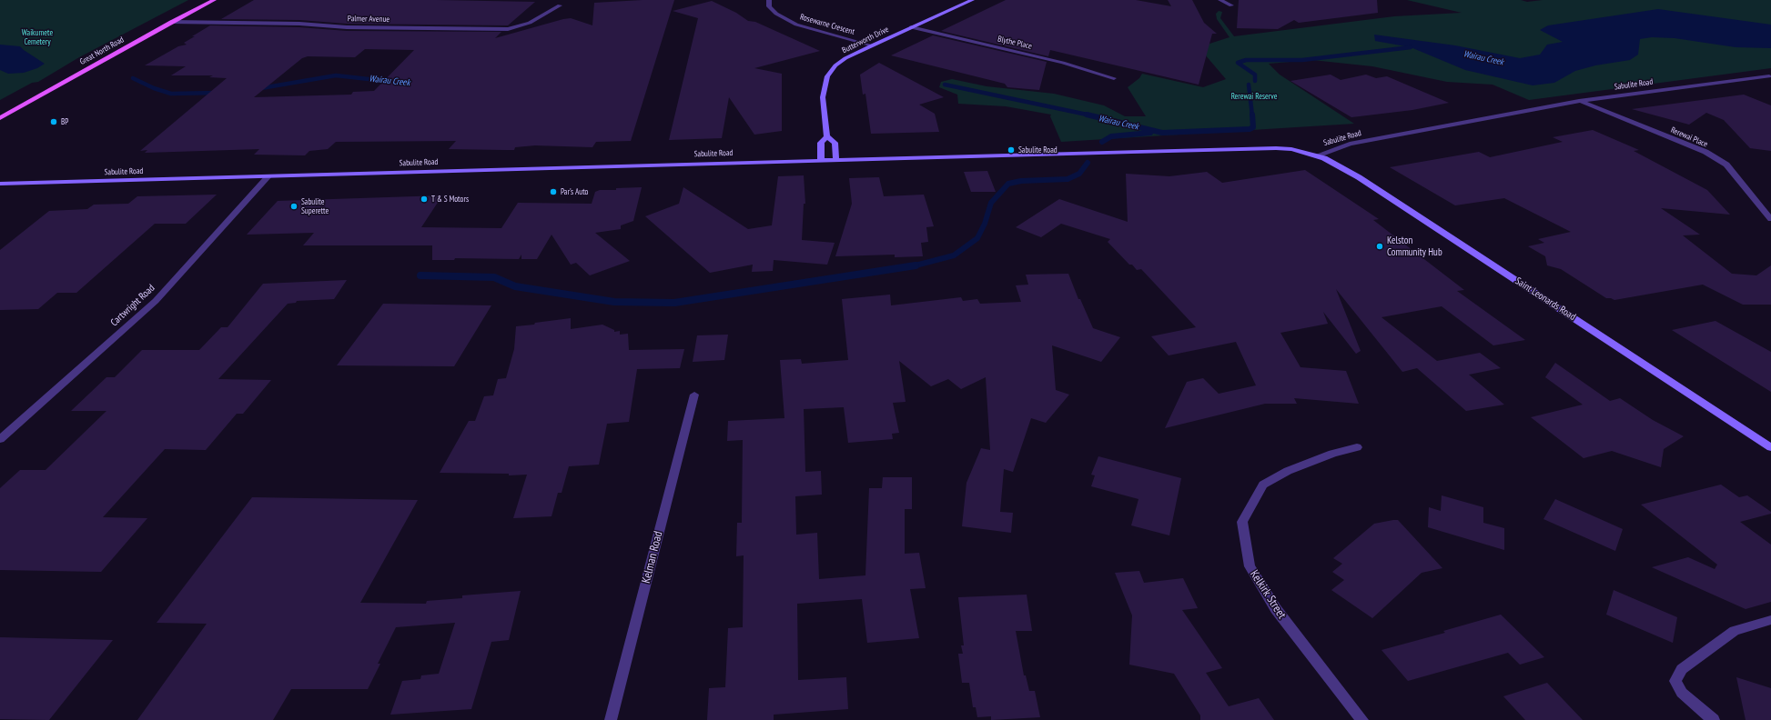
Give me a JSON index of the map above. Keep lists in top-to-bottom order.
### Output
{
  "streets": {
    "main road": ["Great North Road"],
    "street": [
      "Palmer Avenue",
      "Rosewarne Crescent",
      "Butterworth Drive",
      "Blythe Place",
      "Sabulite Road",
      "Rerewai Place",
      "Saint Leonards Road",
      "Cartwright Road",
      "Kelman Road",
      "Kelkirk Street"
    ]
  },
  "crossings": [
    ["Palmer Avenue", "Great North Road"],
    ["Rosewarne Crescent", "Butterworth Drive"],
    ["Butterworth Drive", "Blythe Place"],
    ["Butterworth Drive", "Sabulite Road"],
    ["Sabulite Road", "Rerewai Place"],
    ["Sabulite Road", "Saint Leonards Road"],
    ["Sabulite Road", "Cartwright Road"]
  ],
  "water": ["Wairau Creek"],
  "parks": ["Waikumete Cemetery", "Rerewai Reserve"],
  "places": [
    "BP",
    "Sabulite Road",
    "Par's Auto",
    "T & S Motors",
    "Sabulite Superette",
    "Kelston Community Hub"
  ]
}
